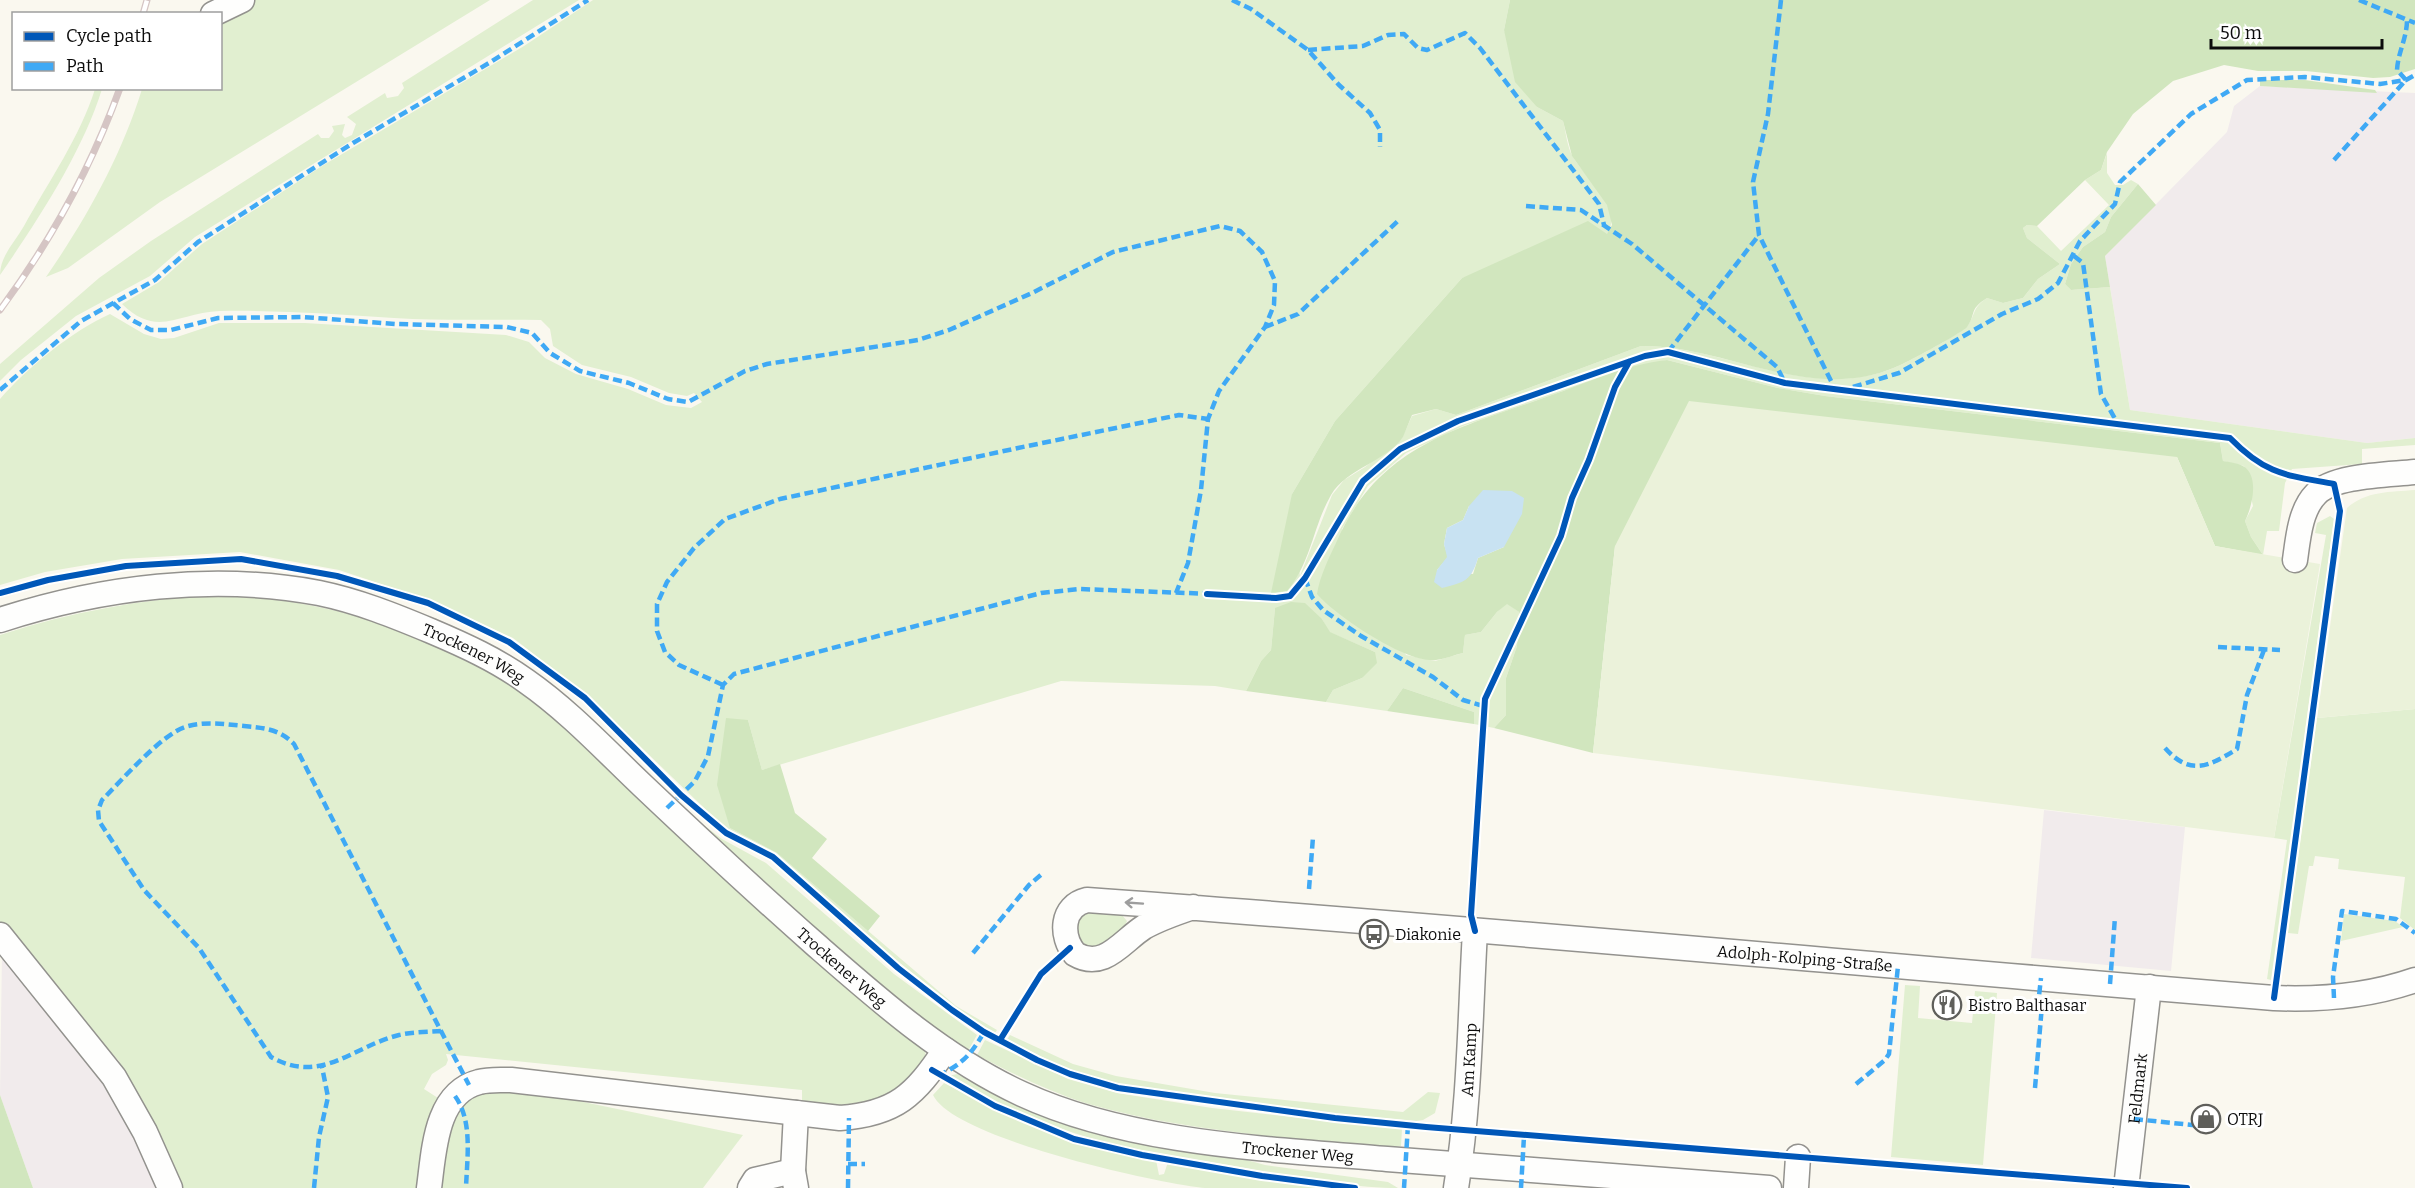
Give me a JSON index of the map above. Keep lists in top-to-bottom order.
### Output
{
  "streets": {
    "street": [
      "Trockener Weg",
      "Adolph-Kolping-Straße",
      "Am Kamp",
      "Feldmark"
    ]
  },
  "crossings": [
    ["Trockener Weg", "Am Kamp"],
    ["Adolph-Kolping-Straße", "Am Kamp"],
    ["Adolph-Kolping-Straße", "Feldmark"]
  ],
  "places": {
    "bus stop": ["Diakonie"],
    "restaurant": ["Bistro Balthasar"],
    "shop": ["OTRJ"]
  },
  "legend": ["Cycle path", "Path"],
  "scale_bar": "50 m"
}
